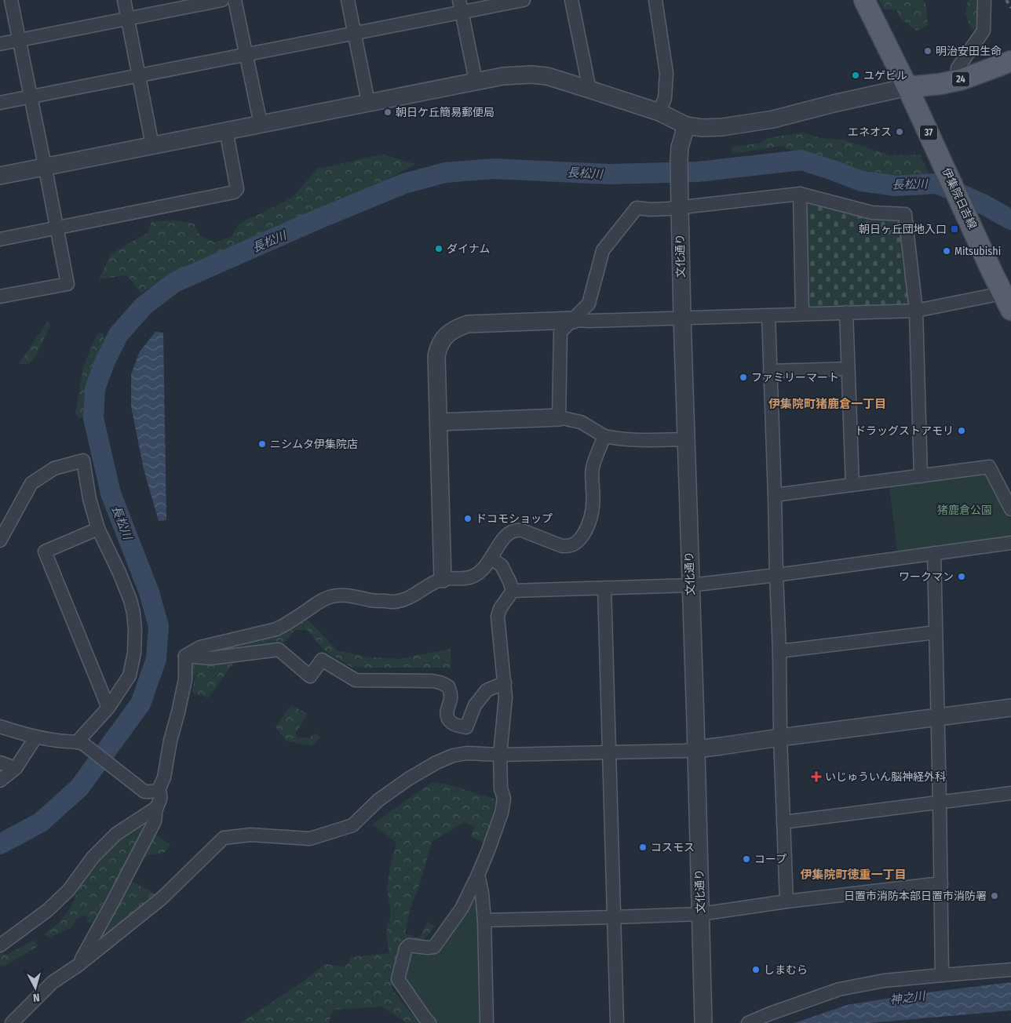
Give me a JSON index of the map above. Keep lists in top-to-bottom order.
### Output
{
  "streets": {
    "main road": ["24", "37", "伊集院日吉線"],
    "street": ["文化通り"]
  },
  "crossings": [
    ["24", "伊集院日吉線"]
  ],
  "districts": ["伊集院町猪鹿倉一丁目", "伊集院町徳重一丁目"],
  "water": ["長松川", "神之川"],
  "parks": ["猪鹿倉公園"],
  "places": {
    "other": [
      "明治安田生命",
      "ユゲビル",
      "朝日ケ丘簡易郵便局",
      "エネオス",
      "ダイナム",
      "Mitsubishi",
      "ファミリーマート",
      "ドラッグストアモリ",
      "ニシムタ伊集院店",
      "ドコモショップ",
      "ワークマン",
      "コスモス",
      "コープ",
      "日置市消防本部日置市消防署",
      "しまむら"
    ],
    "transit": ["朝日ヶ丘団地入口"],
    "health": ["いじゅういん脳神経外科"]
  },
  "north": "bottom"
}
